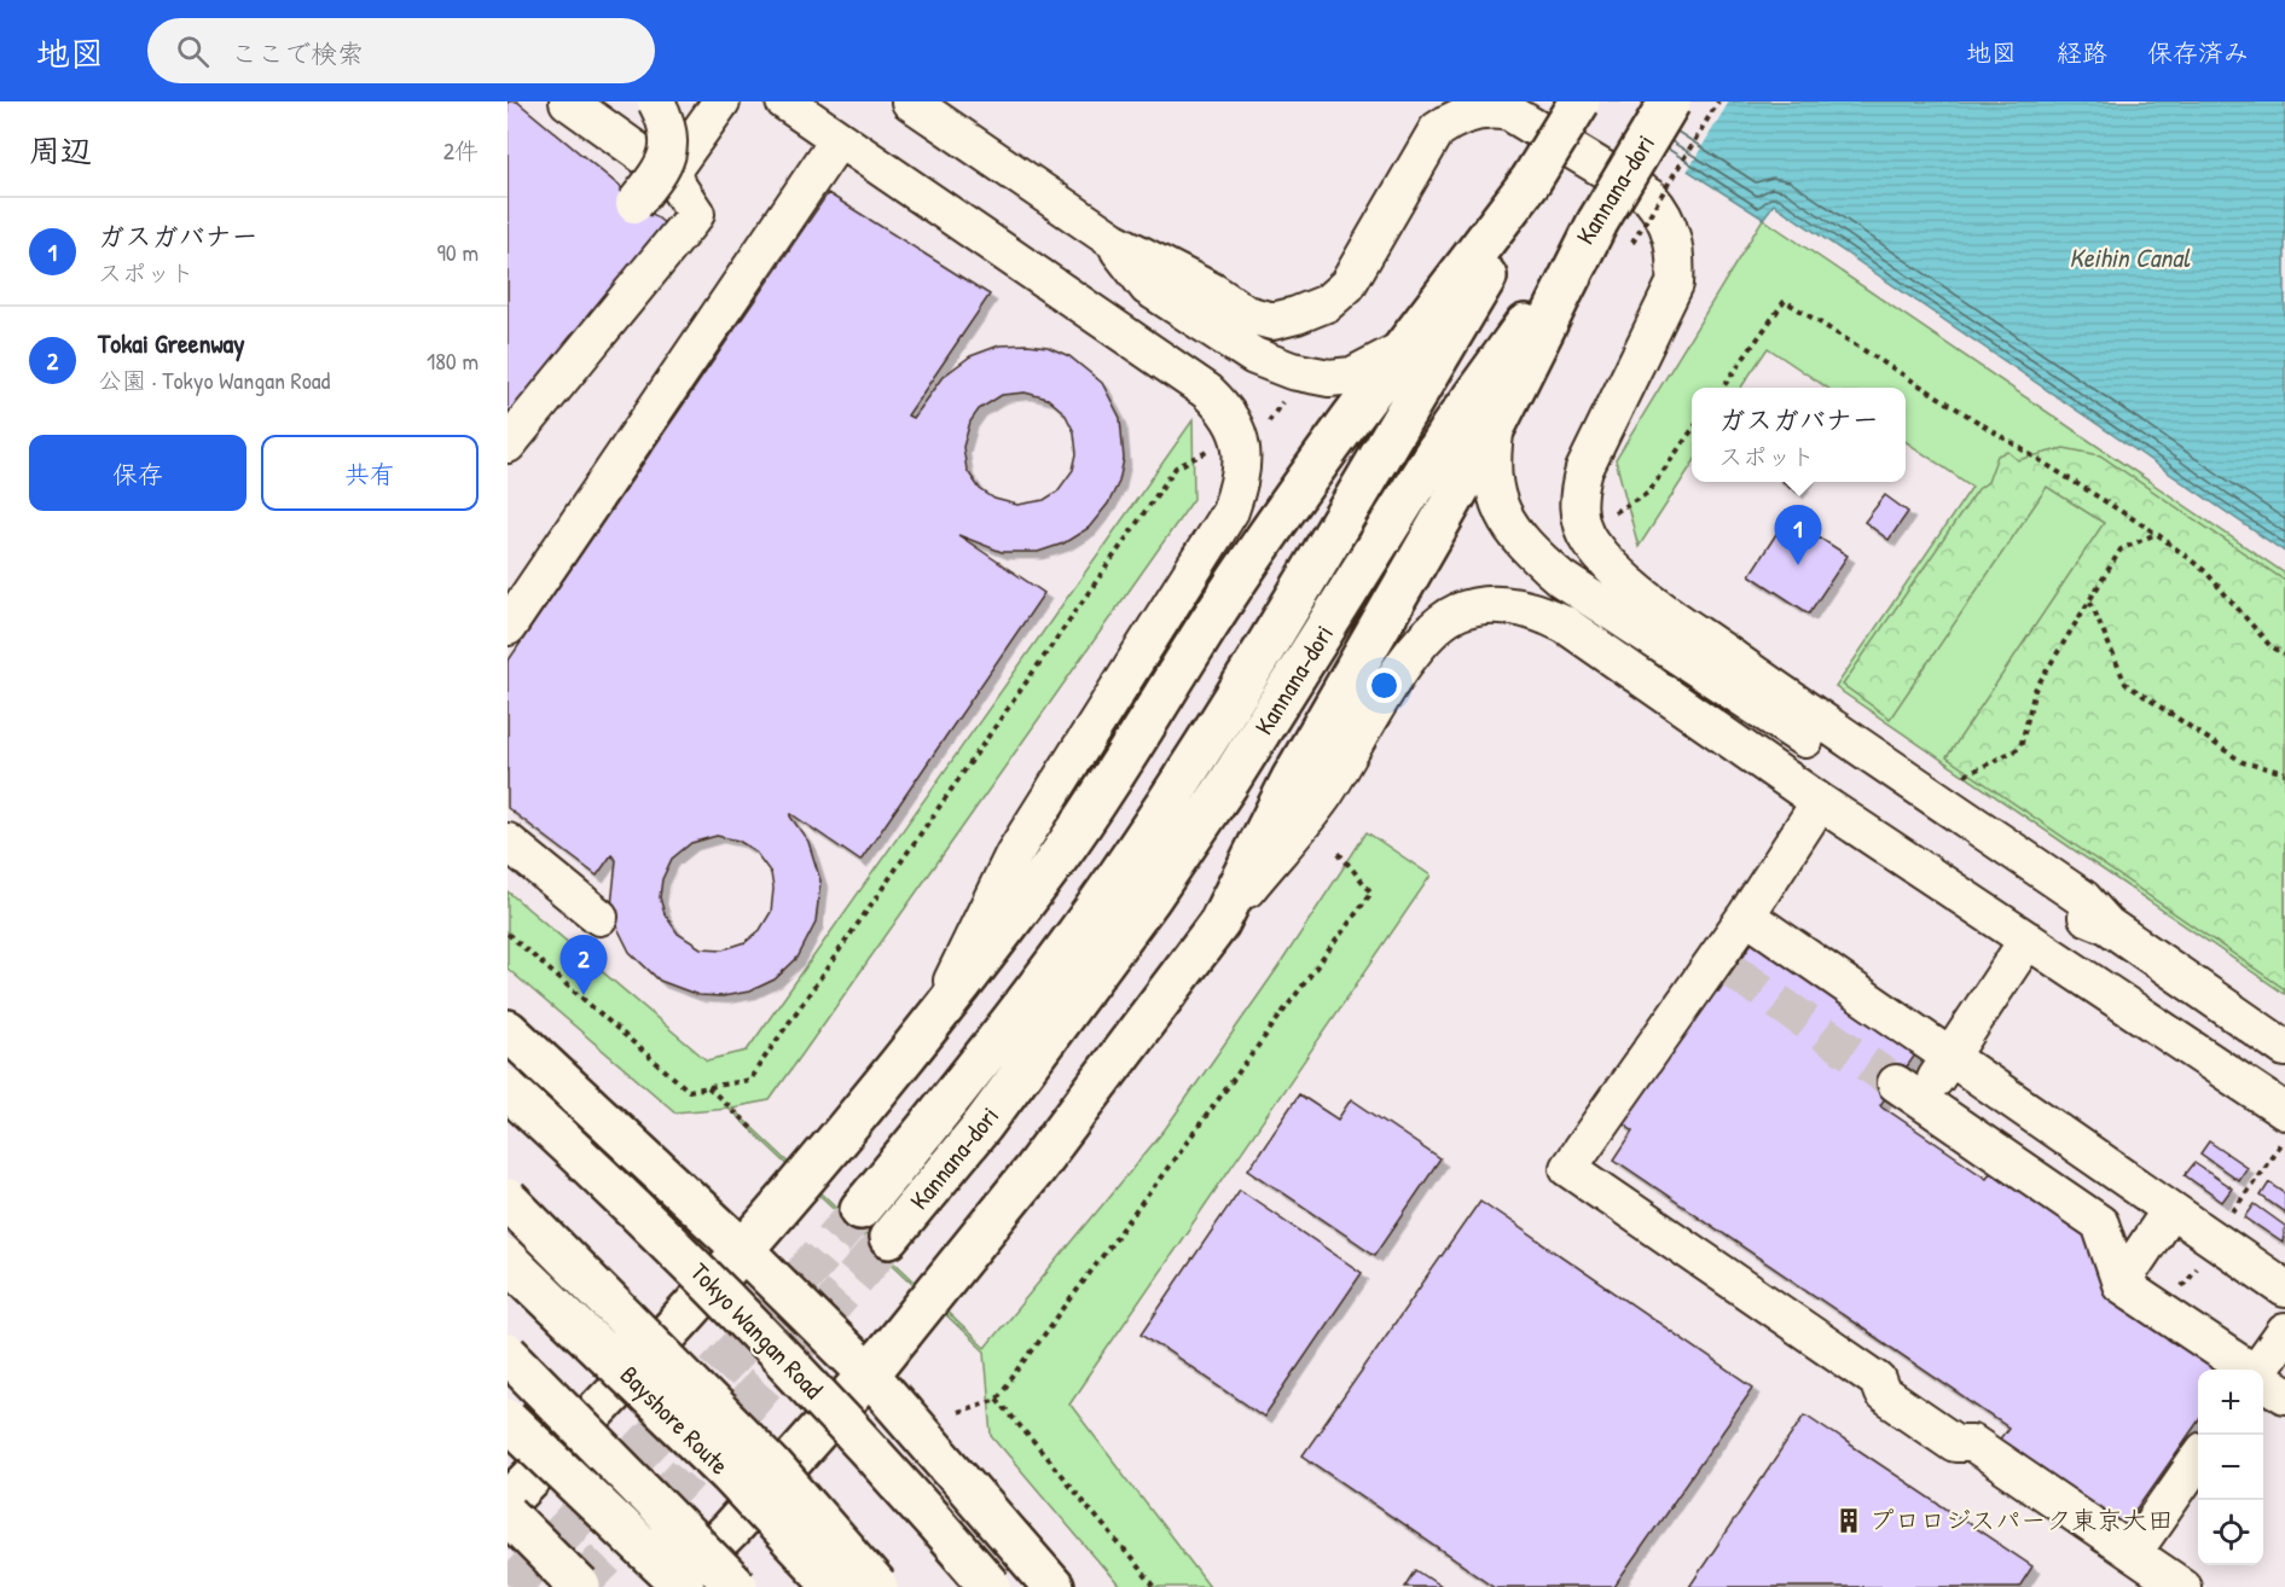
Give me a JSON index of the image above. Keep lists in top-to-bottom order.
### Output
{
  "streets": {
    "main road": ["Kannana-dori", "Tokyo Wangan Road", "Bayshore Route"]
  },
  "water": ["Keihin Canal"],
  "places": {
    "building": ["プロロジスパーク東京大田"]
  },
  "page": {
    "header": "地図",
    "search": "ここで検索",
    "nav": ["地図", "経路", "保存済み"],
    "heading": ["周辺", "2件"],
    "list": [
      {
        "mark": "1",
        "name": "ガスガバナー",
        "note": "スポット",
        "value": "90 m"
      },
      {
        "mark": "2",
        "name": "Tokai Greenway",
        "note": "公園 · Tokyo Wangan Road",
        "value": "180 m"
      }
    ],
    "popup": ["ガスガバナー", "スポット"],
    "buttons": ["保存", "共有"],
    "pins": ["1", "2"],
    "map_buttons": ["+", "−"]
  }
}
